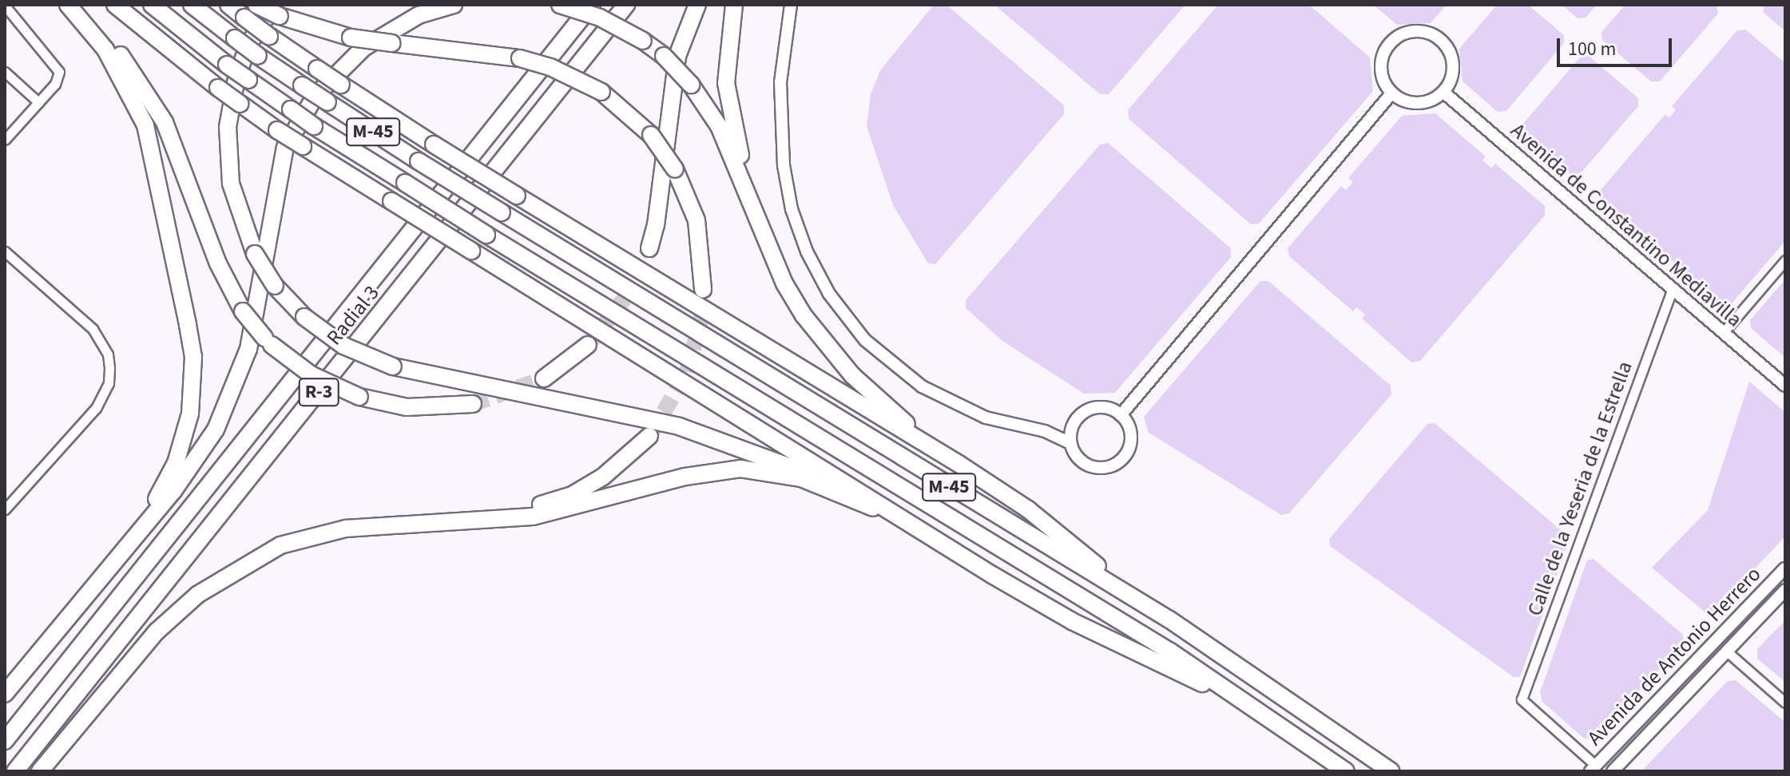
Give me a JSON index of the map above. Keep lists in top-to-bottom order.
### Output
{
  "streets": {
    "highway": ["M-45", "Radial 3", "R-3"],
    "street": ["Avenida de Constantino Mediavilla", "Calle de la Yeseria de la Estrella", "Avenida de Antonio Herrero"]
  },
  "crossings": [
    ["Avenida de Constantino Mediavilla", "Calle de la Yeseria de la Estrella"],
    ["Calle de la Yeseria de la Estrella", "Avenida de Antonio Herrero"]
  ],
  "scale_bar": "100 m"
}
